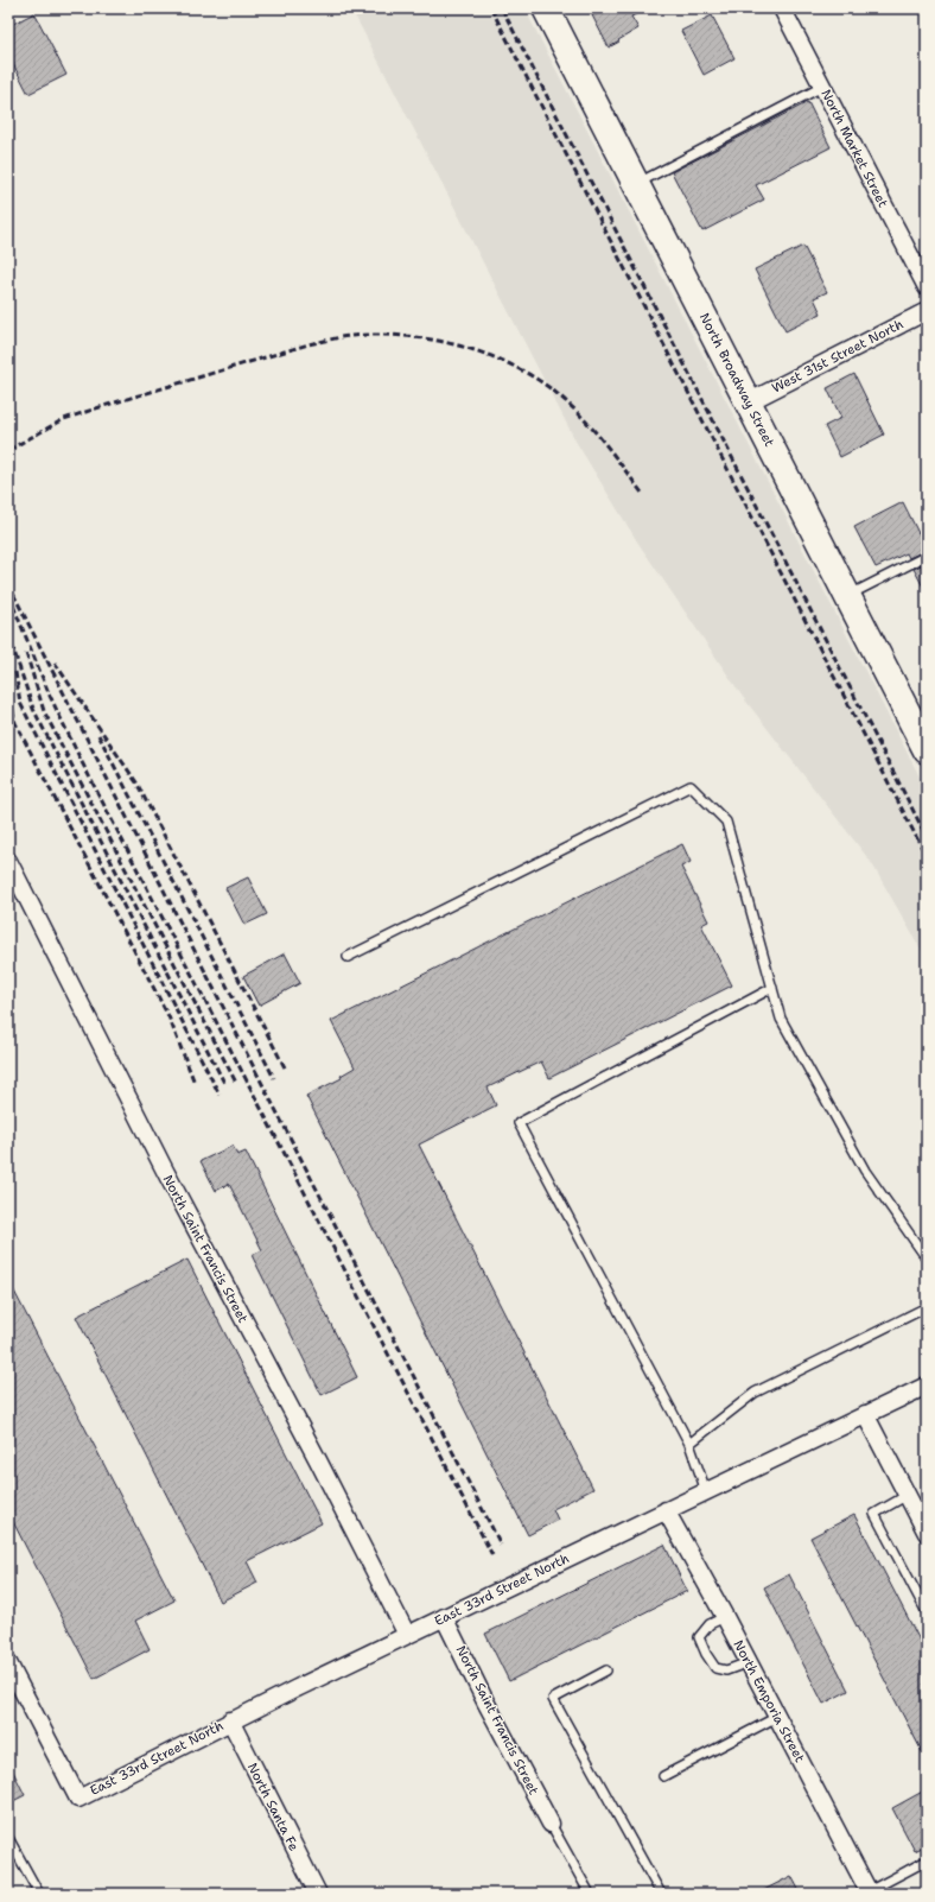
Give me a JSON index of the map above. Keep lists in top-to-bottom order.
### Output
{
  "streets": {
    "main road": ["North Broadway Street"],
    "street": [
      "North Market Street",
      "West 31st Street North",
      "North Saint Francis Street",
      "East 33rd Street North",
      "North Emporia Street",
      "North Santa Fe"
    ]
  },
  "crossings": [
    ["West 31st Street North", "North Broadway Street"],
    ["North Saint Francis Street", "East 33rd Street North"],
    ["East 33rd Street North", "North Emporia Street"],
    ["East 33rd Street North", "North Santa Fe"]
  ]
}
